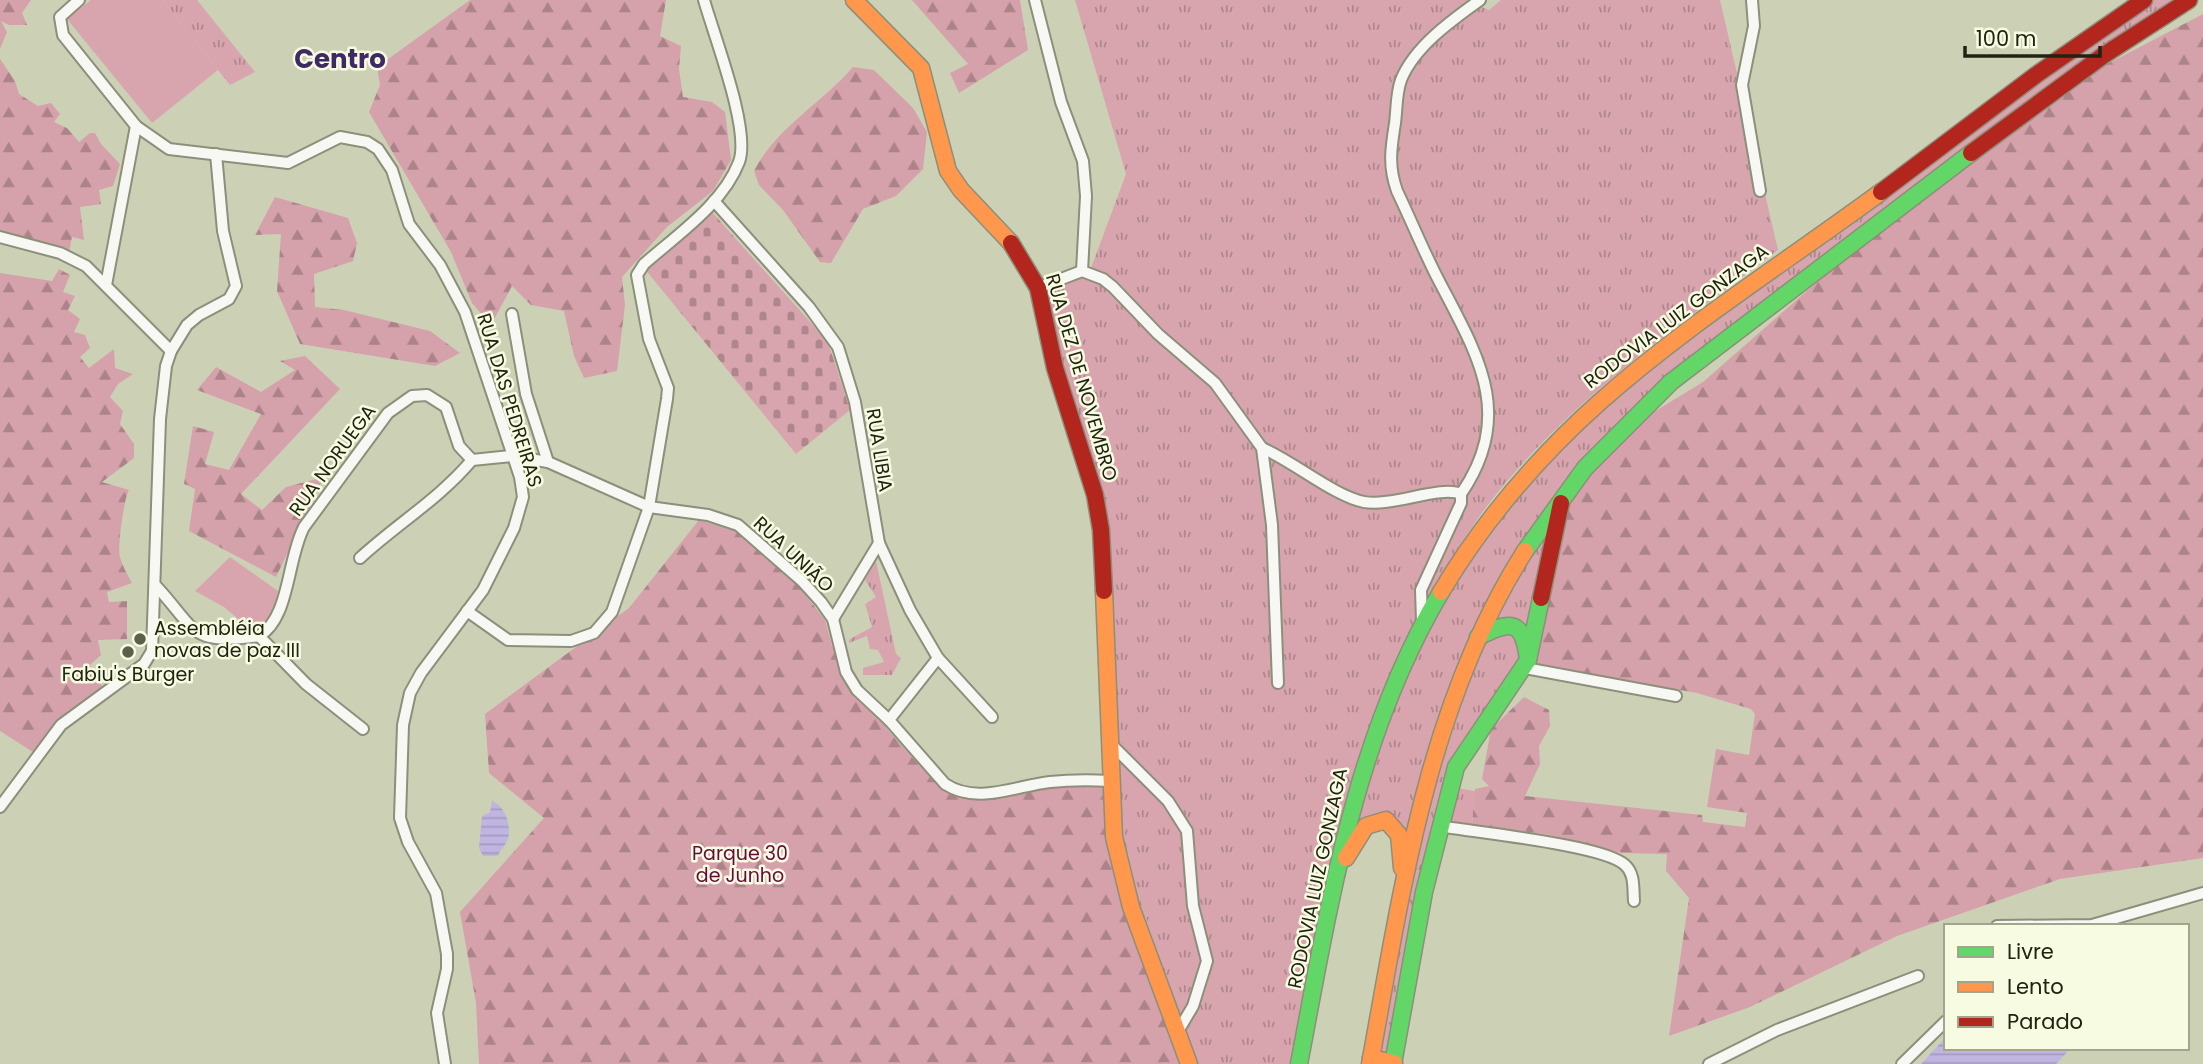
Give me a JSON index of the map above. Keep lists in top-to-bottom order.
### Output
{
  "streets": {
    "main road": ["RODOVIA LUIZ GONZAGA", "RUA DEZ DE NOVEMBRO"],
    "street": [
      "RUA DAS PEDREIRAS",
      "RUA LIBIA",
      "RUA NORUEGA",
      "RUA UNIÃO"
    ]
  },
  "crossings": [
    ["RUA DEZ DE NOVEMBRO", "RUA UNIÃO"],
    ["RUA DAS PEDREIRAS", "RUA UNIÃO"],
    ["RUA NORUEGA", "RUA UNIÃO"]
  ],
  "districts": ["Centro"],
  "parks": ["Parque 30 de Junho"],
  "places": ["Assembléia novas de paz III", "Fabiu's Burger"],
  "legend": ["Livre", "Lento", "Parado"],
  "scale_bar": "100 m"
}
